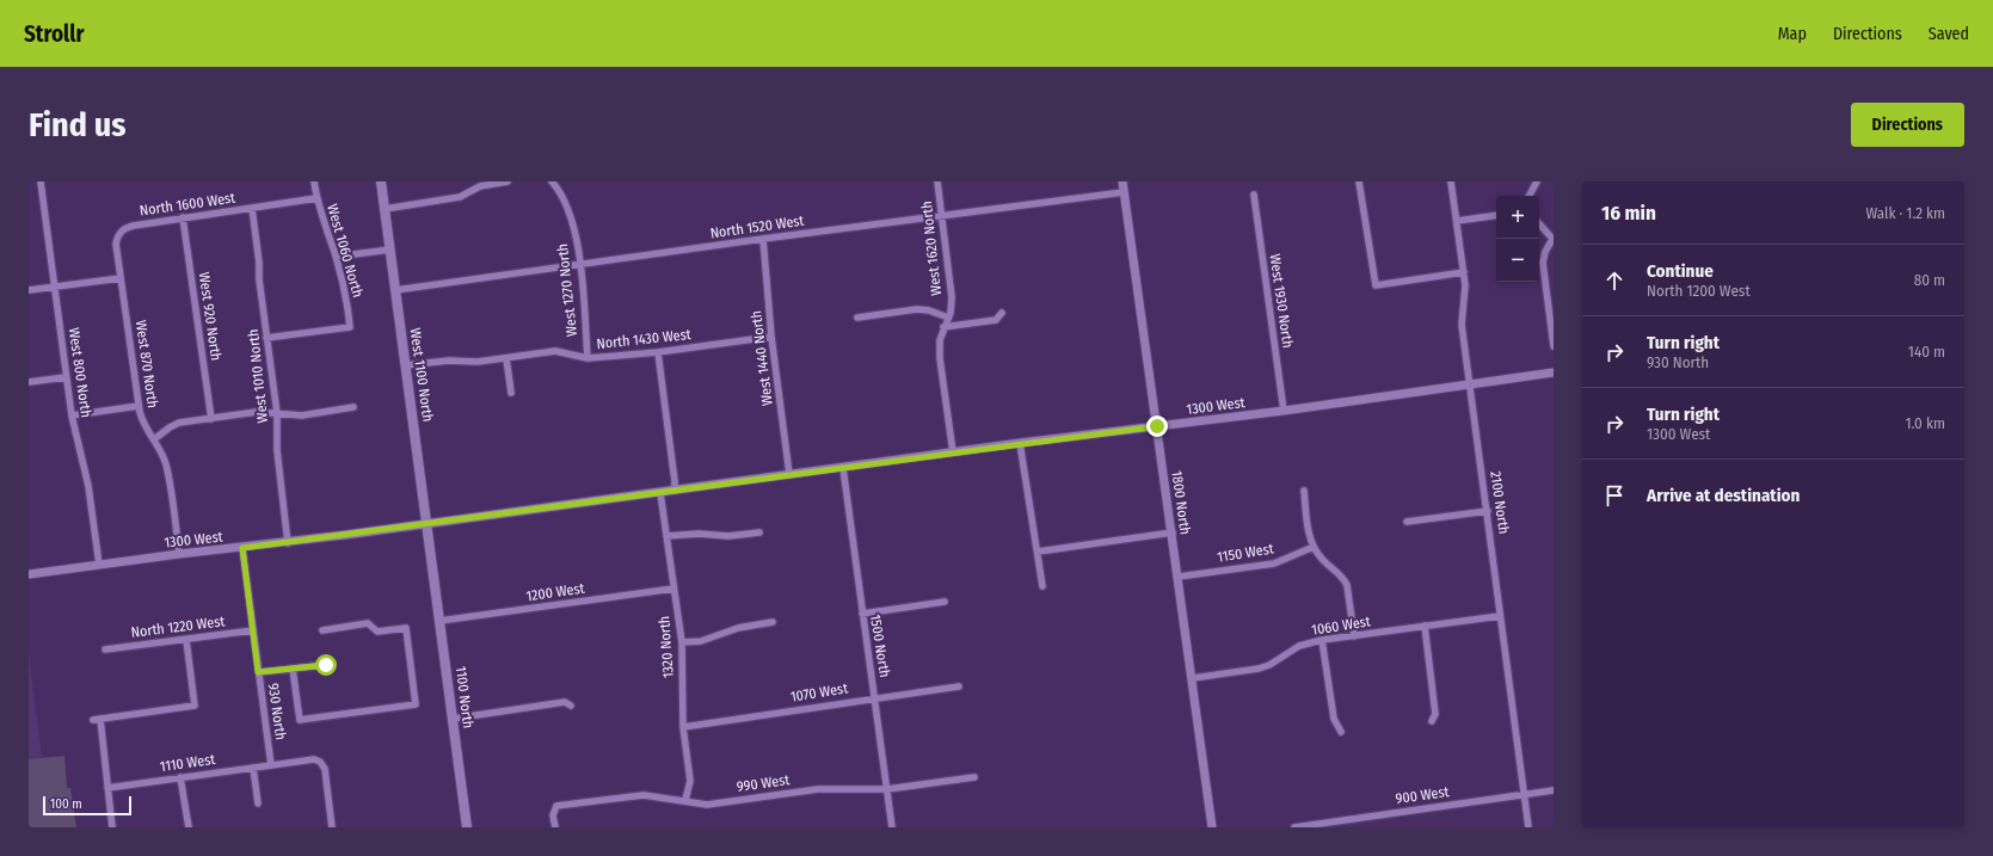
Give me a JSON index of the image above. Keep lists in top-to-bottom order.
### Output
{
  "streets": {
    "main road": ["West 1100 North", "1100 North"],
    "street": [
      "North 1600 West",
      "North 1520 West",
      "West 1620 North",
      "West 1060 North",
      "West 1270 North",
      "West 1930 North",
      "West 920 North",
      "North 1430 West",
      "West 1440 North",
      "West 870 North",
      "West 800 North",
      "West 1010 North",
      "1300 West",
      "1800 North",
      "2100 North",
      "1150 West",
      "1200 West",
      "1060 West",
      "North 1220 West",
      "1500 North",
      "1320 North",
      "1070 West",
      "930 North",
      "1110 West",
      "990 West",
      "900 West"
    ]
  },
  "crossings": [
    ["North 1600 West", "West 1060 North"],
    ["North 1600 West", "West 920 North"],
    ["North 1600 West", "West 870 North"],
    ["North 1600 West", "West 1010 North"],
    ["North 1520 West", "West 1620 North"],
    ["North 1520 West", "West 1270 North"],
    ["North 1520 West", "West 1440 North"],
    ["North 1520 West", "West 1100 North"],
    ["North 1520 West", "1800 North"],
    ["West 1620 North", "1300 West"],
    ["West 1060 North", "West 1010 North"],
    ["West 1270 North", "North 1430 West"],
    ["West 1930 North", "1300 West"],
    ["North 1430 West", "West 1440 North"],
    ["North 1430 West", "West 1100 North"],
    ["West 1440 North", "1300 West"],
    ["West 870 North", "1300 West"],
    ["West 800 North", "1300 West"],
    ["West 1100 North", "1300 West"],
    ["West 1100 North", "1100 North"],
    ["West 1010 North", "1300 West"],
    ["1300 West", "1800 North"],
    ["1300 West", "2100 North"],
    ["1300 West", "1500 North"],
    ["1300 West", "1320 North"],
    ["1300 West", "930 North"],
    ["1800 North", "1150 West"],
    ["1800 North", "1060 West"],
    ["2100 North", "1060 West"],
    ["2100 North", "900 West"],
    ["1200 West", "1320 North"],
    ["1200 West", "1100 North"],
    ["North 1220 West", "930 North"],
    ["1500 North", "1070 West"],
    ["1500 North", "990 West"],
    ["1320 North", "1070 West"],
    ["1320 North", "990 West"],
    ["930 North", "1110 West"]
  ],
  "scale_bar": "100 m",
  "page": {
    "header": "Strollr",
    "nav": ["Map", "Directions", "Saved"],
    "buttons": "Directions",
    "title": "Find us",
    "heading": ["16 min", "Walk · 1.2 km"],
    "map_buttons": ["+", "−"],
    "list": [
      ["Continue", "North 1200 West", "80 m"],
      ["Turn right", "930 North", "140 m"],
      ["Turn right", "1300 West", "1.0 km"],
      "Arrive at destination"
    ],
    "scale": "100 m"
  }
}
